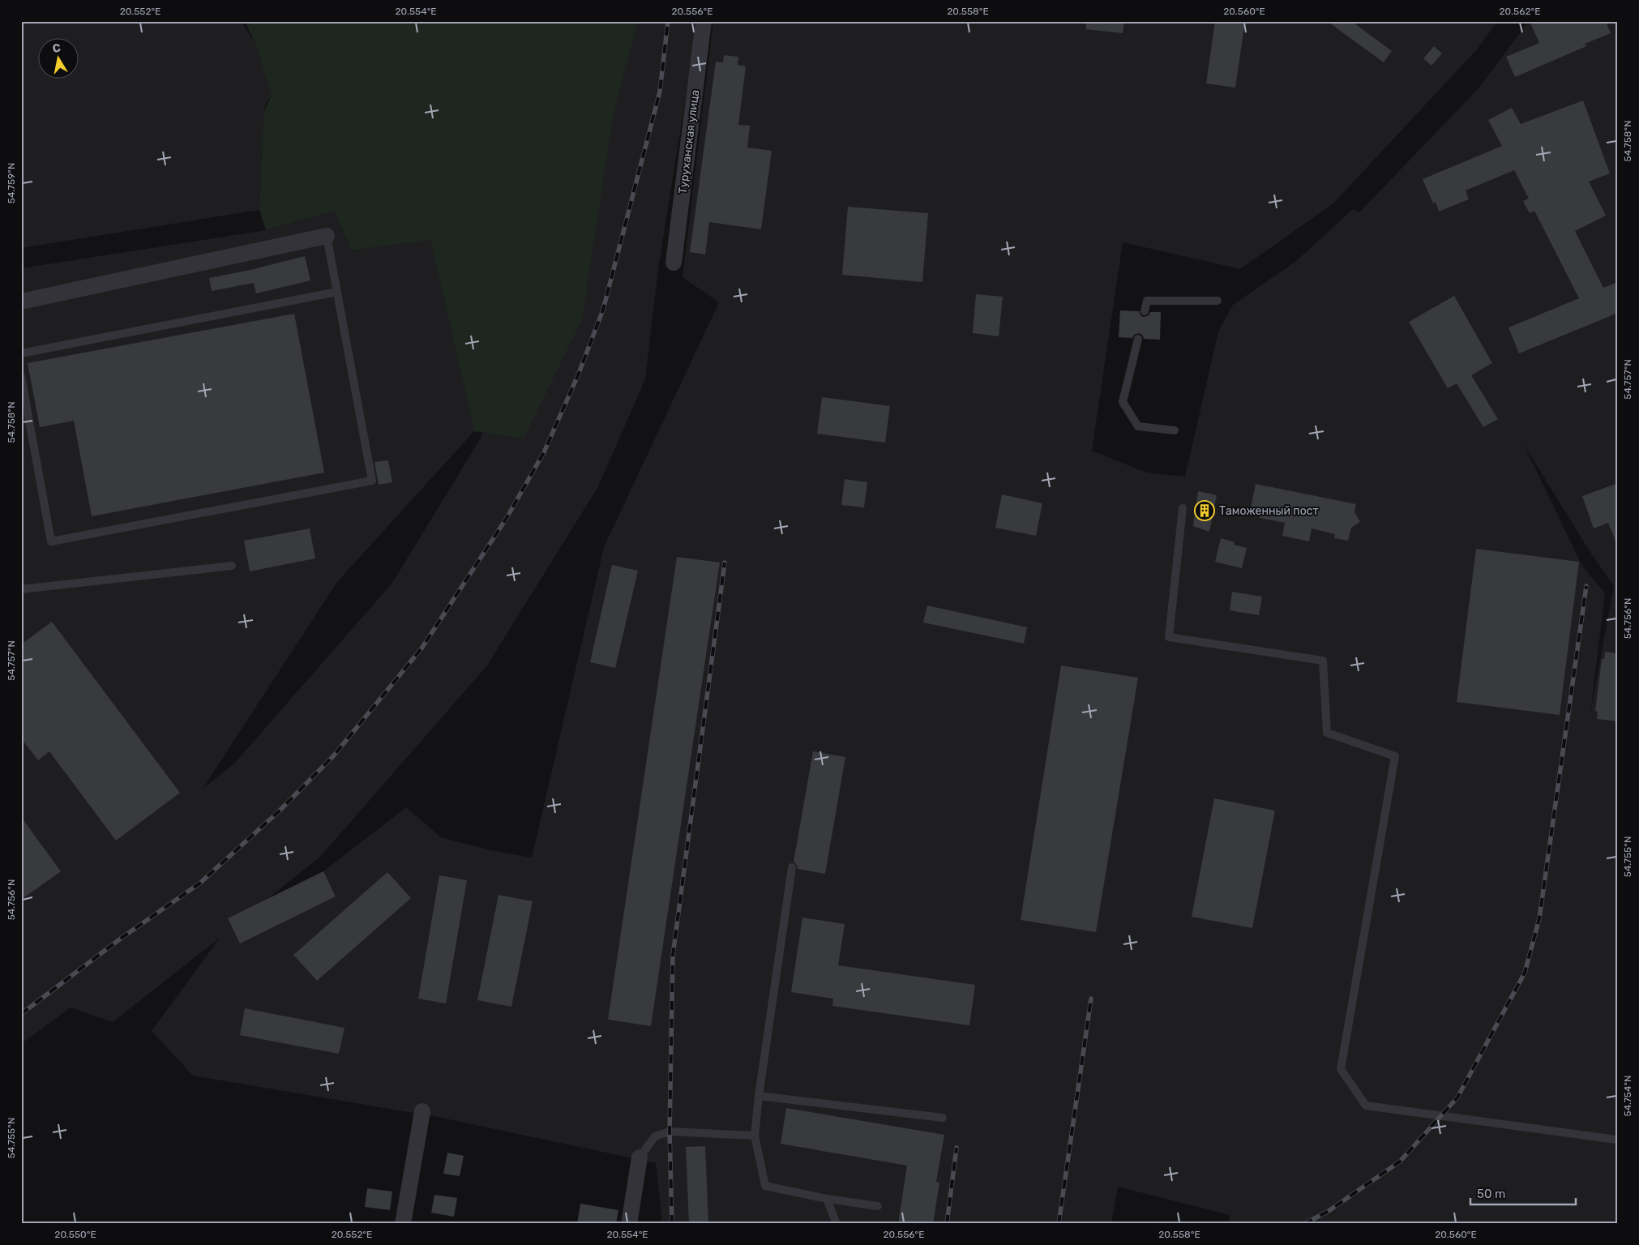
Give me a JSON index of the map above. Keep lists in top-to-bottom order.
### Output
{
  "streets": {
    "street": ["Туруханская улица"]
  },
  "places": {
    "building": ["Таможенный пост"]
  },
  "scale_bar": "50 m",
  "north": "top",
  "coordinates": [
    "20.552°E",
    "20.554°E",
    "20.556°E",
    "20.558°E",
    "20.560°E",
    "20.562°E",
    "54.758°N",
    "54.759°N",
    "54.757°N",
    "54.756°N",
    "54.755°N",
    "54.754°N",
    "20.550°E"
  ]
}
